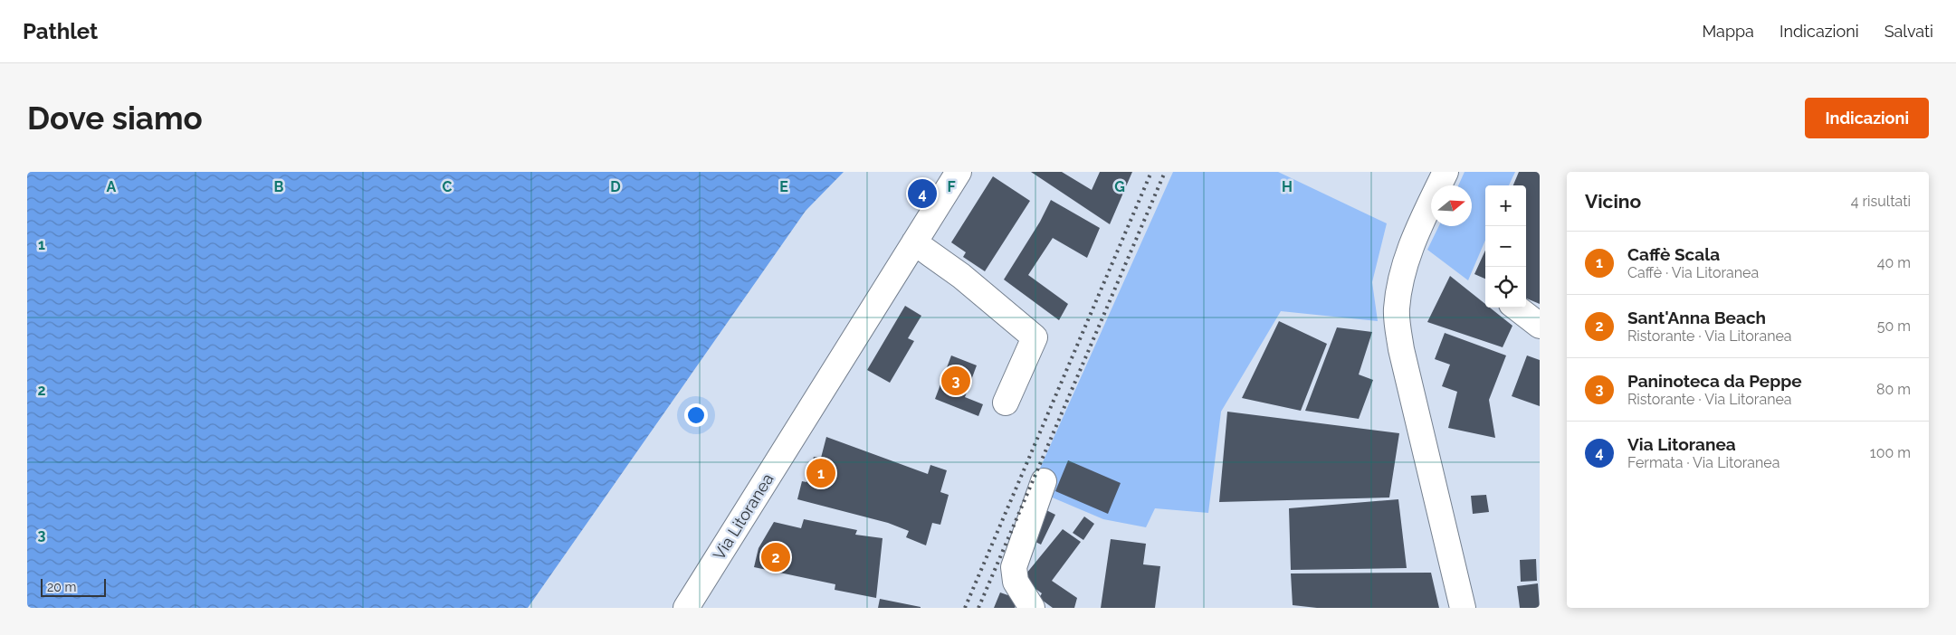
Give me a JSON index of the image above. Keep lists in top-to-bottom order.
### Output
{
  "streets": {
    "street": ["Via Litoranea"]
  },
  "scale_bar": "20 m",
  "north": "right",
  "page": {
    "header": "Pathlet",
    "nav": ["Mappa", "Indicazioni", "Salvati"],
    "buttons": "Indicazioni",
    "title": "Dove siamo",
    "heading": ["Vicino", "4 risultati"],
    "pins": [
      "4",
      "3",
      "1",
      "2"
    ],
    "map_buttons": ["+", "−"],
    "list": [
      {
        "mark": "1",
        "name": "Caffè Scala",
        "note": "Caffè · Via Litoranea",
        "value": "40 m"
      },
      {
        "mark": "2",
        "name": "Sant'Anna Beach",
        "note": "Ristorante · Via Litoranea",
        "value": "50 m"
      },
      {
        "mark": "3",
        "name": "Paninoteca da Peppe",
        "note": "Ristorante · Via Litoranea",
        "value": "80 m"
      },
      {
        "mark": "4",
        "name": "Via Litoranea",
        "note": "Fermata · Via Litoranea",
        "value": "100 m"
      }
    ],
    "scale": "20 m"
  },
  "grid": {
    "columns": [
      "A",
      "B",
      "C",
      "D",
      "E",
      "F",
      "G",
      "H"
    ],
    "rows": ["1", "2", "3"]
  }
}
